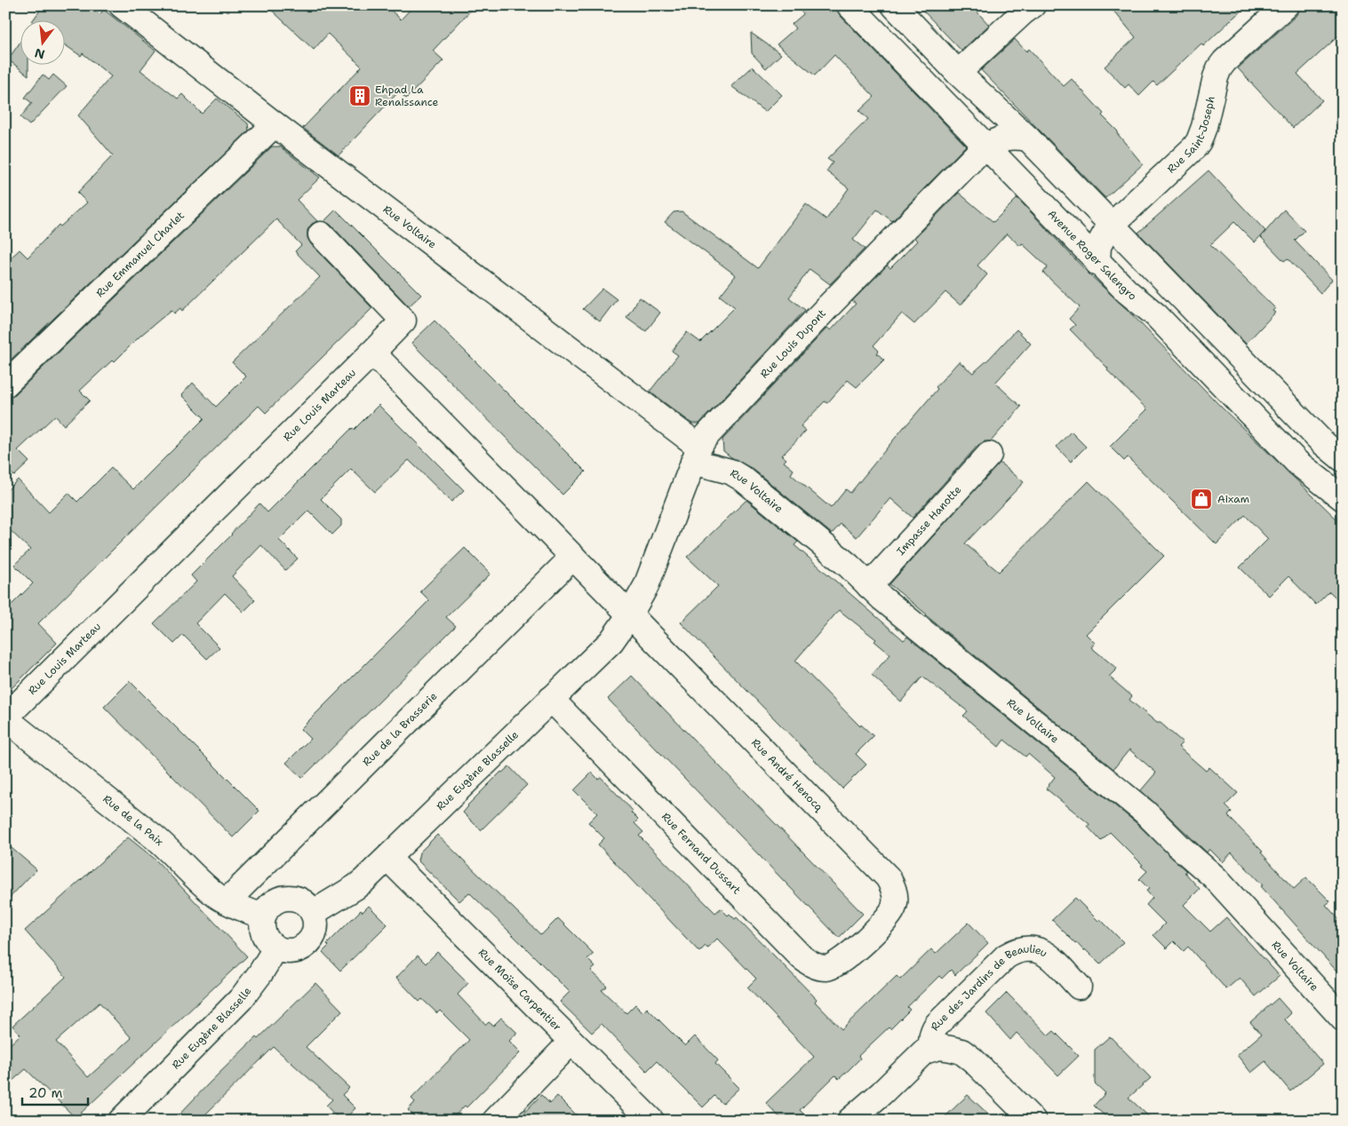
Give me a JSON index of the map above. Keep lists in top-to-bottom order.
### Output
{
  "streets": {
    "street": [
      "Rue Saint-Joseph",
      "Rue Voltaire",
      "Rue Emmanuel Charlet",
      "Avenue Roger Salengro",
      "Rue Louis Dupont",
      "Rue Louis Marteau",
      "Impasse Hanotte",
      "Rue de la Brasserie",
      "Rue Eugène Blasselle",
      "Rue André Henocq",
      "Rue de la Paix",
      "Rue Fernand Dussart",
      "Rue Moïse Carpentier",
      "Rue des Jardins de Beaulieu"
    ]
  },
  "crossings": [
    ["Rue Saint-Joseph", "Avenue Roger Salengro"],
    ["Rue Voltaire", "Rue Emmanuel Charlet"],
    ["Rue Voltaire", "Rue Louis Dupont"],
    ["Rue Voltaire", "Impasse Hanotte"],
    ["Avenue Roger Salengro", "Rue Louis Dupont"],
    ["Rue Louis Dupont", "Rue Eugène Blasselle"],
    ["Rue Louis Dupont", "Rue André Henocq"],
    ["Rue Louis Marteau", "Rue de la Paix"],
    ["Rue de la Brasserie", "Rue de la Paix"],
    ["Rue Eugène Blasselle", "Rue André Henocq"],
    ["Rue Eugène Blasselle", "Rue de la Paix"],
    ["Rue Eugène Blasselle", "Rue Fernand Dussart"],
    ["Rue Eugène Blasselle", "Rue Moïse Carpentier"],
    ["Rue André Henocq", "Rue Fernand Dussart"]
  ],
  "places": {
    "building": ["Ehpad La Renaissance"],
    "shop": ["Aixam"]
  },
  "scale_bar": "20 m",
  "north": "bottom"
}
